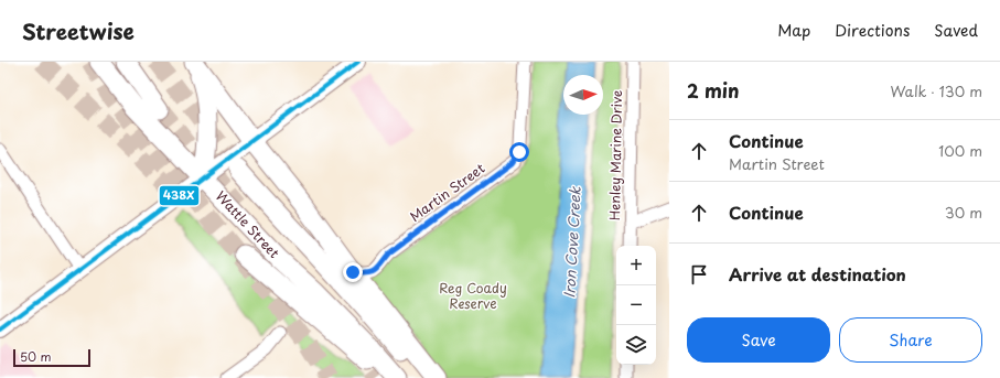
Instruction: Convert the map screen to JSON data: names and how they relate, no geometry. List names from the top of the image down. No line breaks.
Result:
{"streets":{"highway":["Wattle Street"],"street":["Henley Marine Drive","Martin Street"]},"water":["Iron Cove Creek"],"parks":["Reg Coady Reserve"],"lines":["transit line 438X"],"scale_bar":"50 m","north":"right","page":{"header":"Streetwise","nav":["Map","Directions","Saved"],"heading":["2 min","Walk · 130 m"],"list":[["Continue","Martin Street","100 m"],["Continue","30 m"],"Arrive at destination"],"map_buttons":["+","−"],"buttons":["Save","Share"],"scale":"50 m"}}
